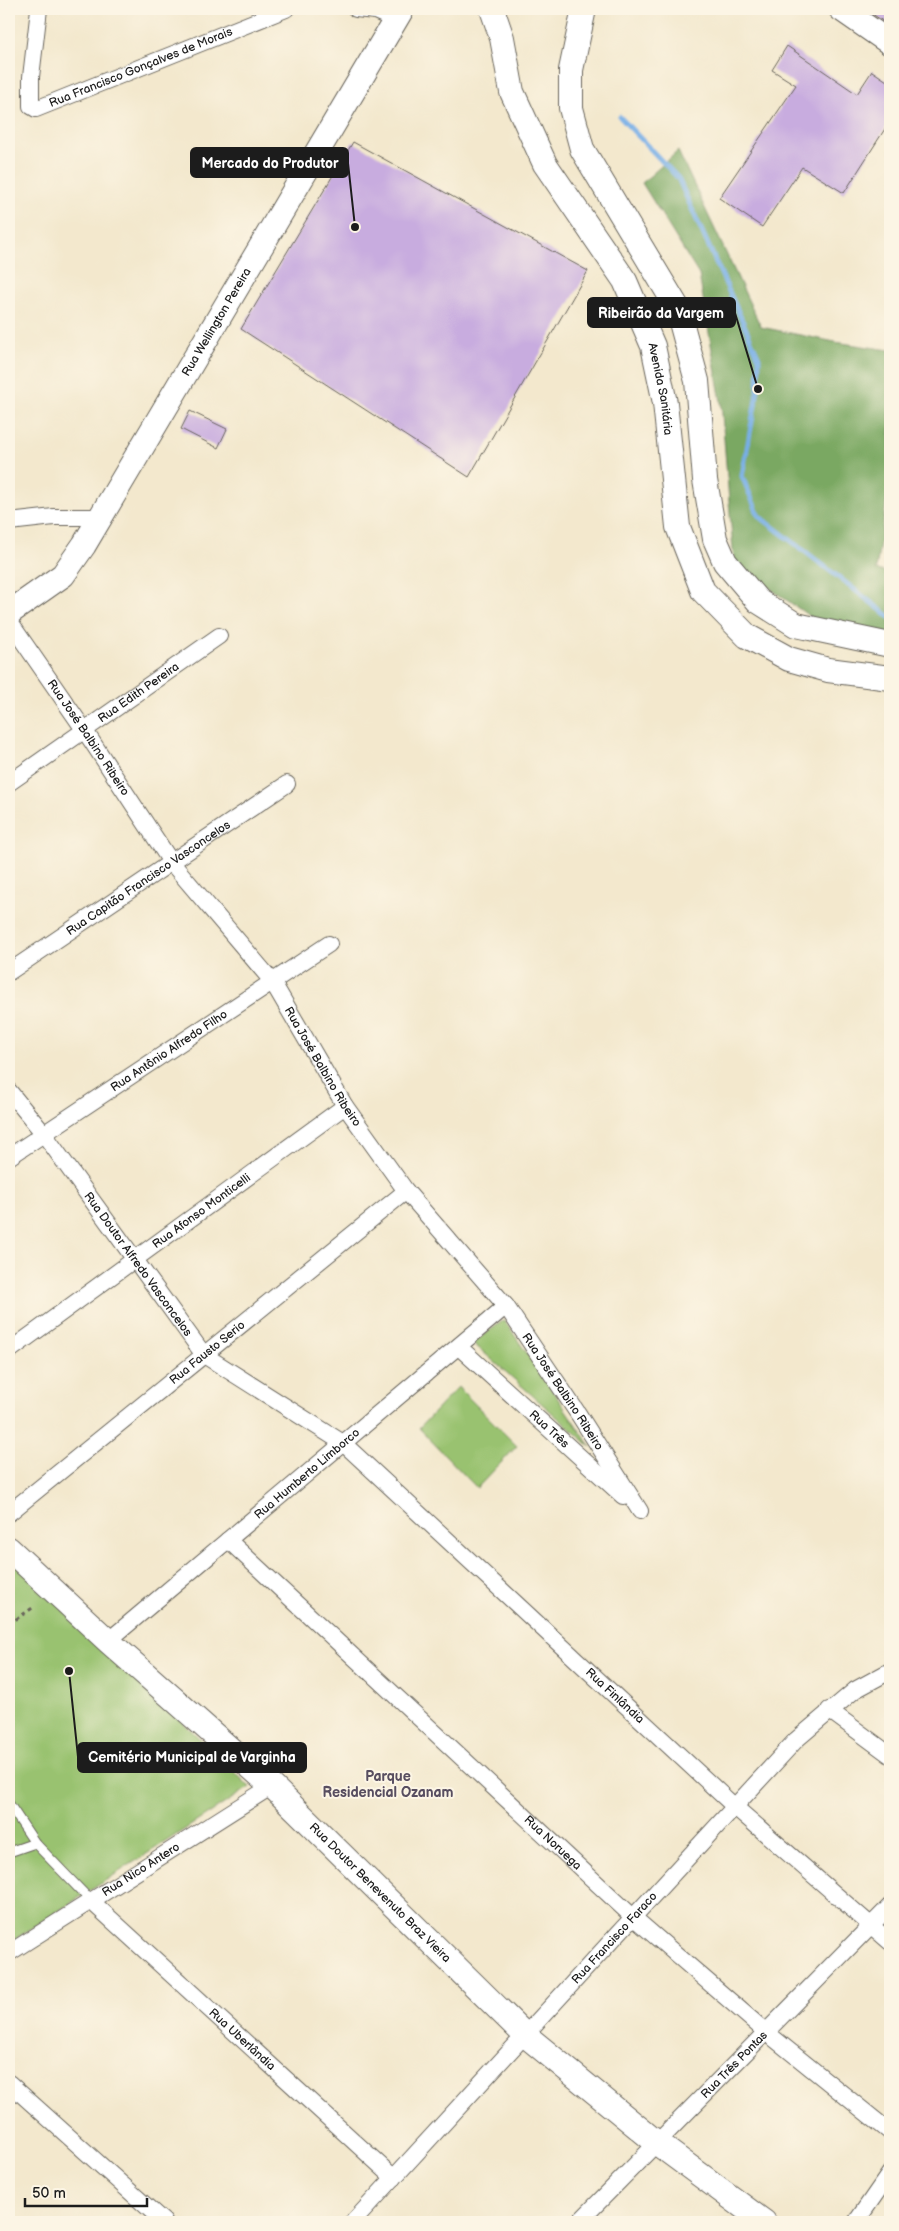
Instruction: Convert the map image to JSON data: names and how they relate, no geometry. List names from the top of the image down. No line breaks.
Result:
{"streets":{"main road":["Rua Wellington Pereira","Avenida Sanitária","Rua Doutor Benevenuto Braz Vieira"],"street":["Rua Francisco Gonçalves de Morais","Rua Edith Pereira","Rua José Balbino Ribeiro","Rua Capitão Francisco Vasconcelos","Rua Antônio Alfredo Filho","Rua Afonso Monticelli","Rua Doutor Alfredo Vasconcelos","Rua Fausto Serio","Rua Três","Rua Humberto Limborco","Rua Finlândia","Rua Noruega","Rua Nico Antero","Rua Francisco Faraco","Rua Uberlândia","Rua Três Pontas"]},"crossings":[["Rua Edith Pereira","Rua José Balbino Ribeiro"],["Rua José Balbino Ribeiro","Rua Capitão Francisco Vasconcelos"],["Rua José Balbino Ribeiro","Rua Antônio Alfredo Filho"],["Rua José Balbino Ribeiro","Rua Afonso Monticelli"],["Rua José Balbino Ribeiro","Rua Fausto Serio"],["Rua José Balbino Ribeiro","Rua Três"],["Rua José Balbino Ribeiro","Rua Humberto Limborco"],["Rua Antônio Alfredo Filho","Rua Doutor Alfredo Vasconcelos"],["Rua Afonso Monticelli","Rua Doutor Alfredo Vasconcelos"],["Rua Doutor Alfredo Vasconcelos","Rua Fausto Serio"],["Rua Doutor Alfredo Vasconcelos","Rua Humberto Limborco"],["Rua Doutor Alfredo Vasconcelos","Rua Finlândia"],["Rua Três","Rua Humberto Limborco"],["Rua Humberto Limborco","Rua Finlândia"],["Rua Humberto Limborco","Rua Noruega"],["Rua Humberto Limborco","Rua Doutor Benevenuto Braz Vieira"],["Rua Finlândia","Rua Francisco Faraco"],["Rua Finlândia","Rua Três Pontas"],["Rua Noruega","Rua Francisco Faraco"],["Rua Noruega","Rua Três Pontas"],["Rua Nico Antero","Rua Doutor Benevenuto Braz Vieira"],["Rua Nico Antero","Rua Uberlândia"],["Rua Doutor Benevenuto Braz Vieira","Rua Francisco Faraco"],["Rua Doutor Benevenuto Braz Vieira","Rua Três Pontas"],["Rua Francisco Faraco","Rua Uberlândia"]],"districts":["Parque Residencial Ozanam"],"places":["Mercado do Produtor","Ribeirão da Vargem","Cemitério Municipal de Varginha"],"scale_bar":"50 m"}
